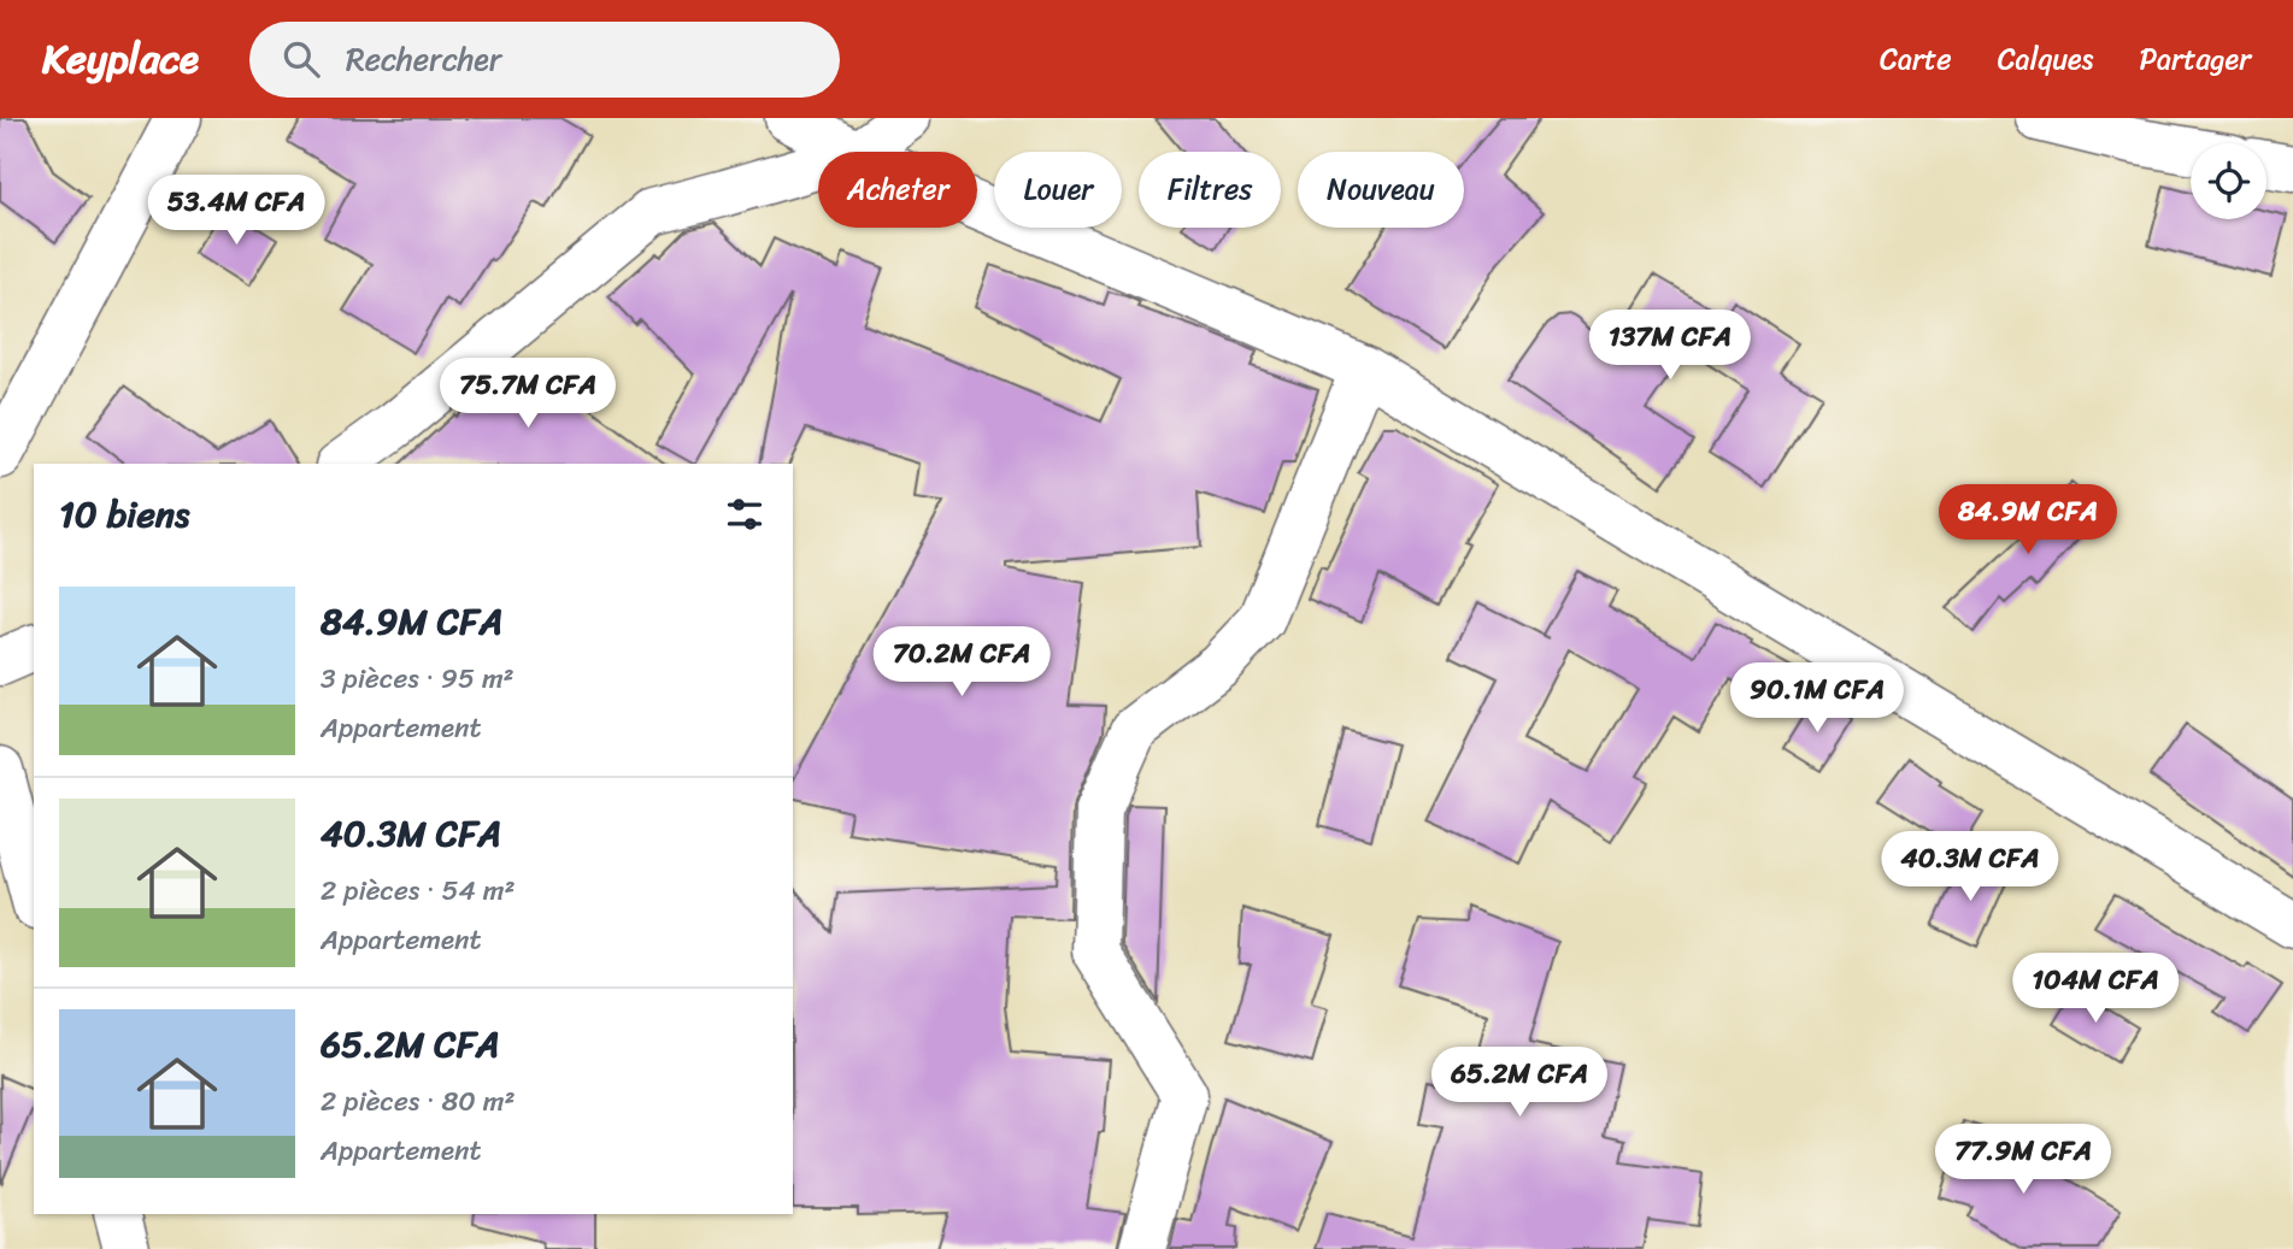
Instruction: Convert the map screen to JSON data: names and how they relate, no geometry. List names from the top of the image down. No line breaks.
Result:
{"page":{"header":"Keyplace","search":"Rechercher","nav":["Carte","Calques","Partager"],"chip":["Acheter","Louer","Filtres","Nouveau"],"price":["53.4M CFA","137M CFA","75.7M CFA","84.9M CFA","70.2M CFA","90.1M CFA","40.3M CFA","104M CFA","65.2M CFA","77.9M CFA"],"heading":"10 biens","list":[{"name":"84.9M CFA","note":"3 pièces · 95 m² · Appartement"},{"name":"40.3M CFA","note":"2 pièces · 54 m² · Appartement"},{"name":"65.2M CFA","note":"2 pièces · 80 m² · Appartement"}]}}
